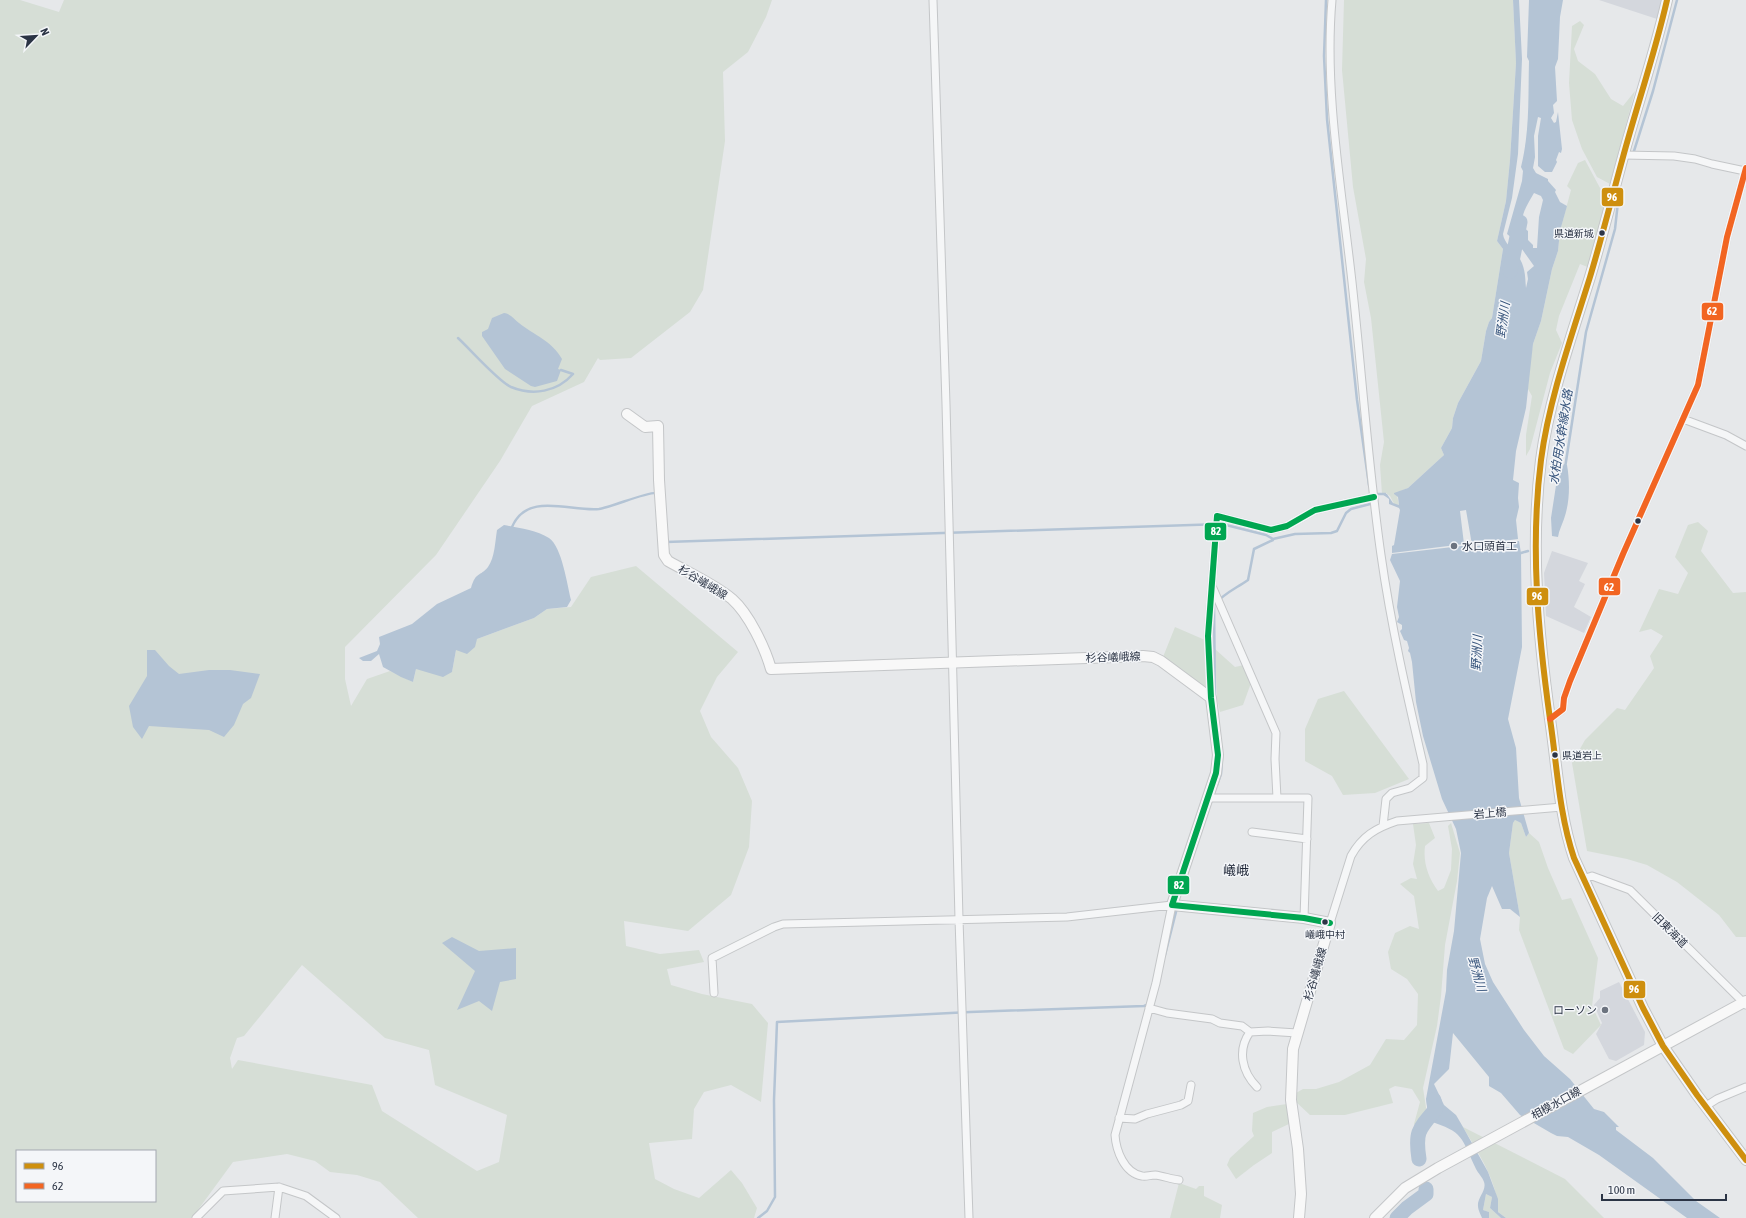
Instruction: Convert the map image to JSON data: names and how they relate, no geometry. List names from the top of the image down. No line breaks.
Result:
{"streets":{"main road":["杉谷嶬峨線","相模水口線"],"street":["岩上橋","旧東海道"]},"crossings":[["杉谷嶬峨線","岩上橋"],["旧東海道","相模水口線"]],"districts":["嶬峨"],"water":["野洲川","水柏用水幹線水路"],"places":["県道新城","水口頭首工","県道岩上","嶬峨中村","ローソン"],"lines":["transit line 96","transit line 62","transit line 82"],"legend":["96","62"],"scale_bar":"100 m","north":"top right"}
